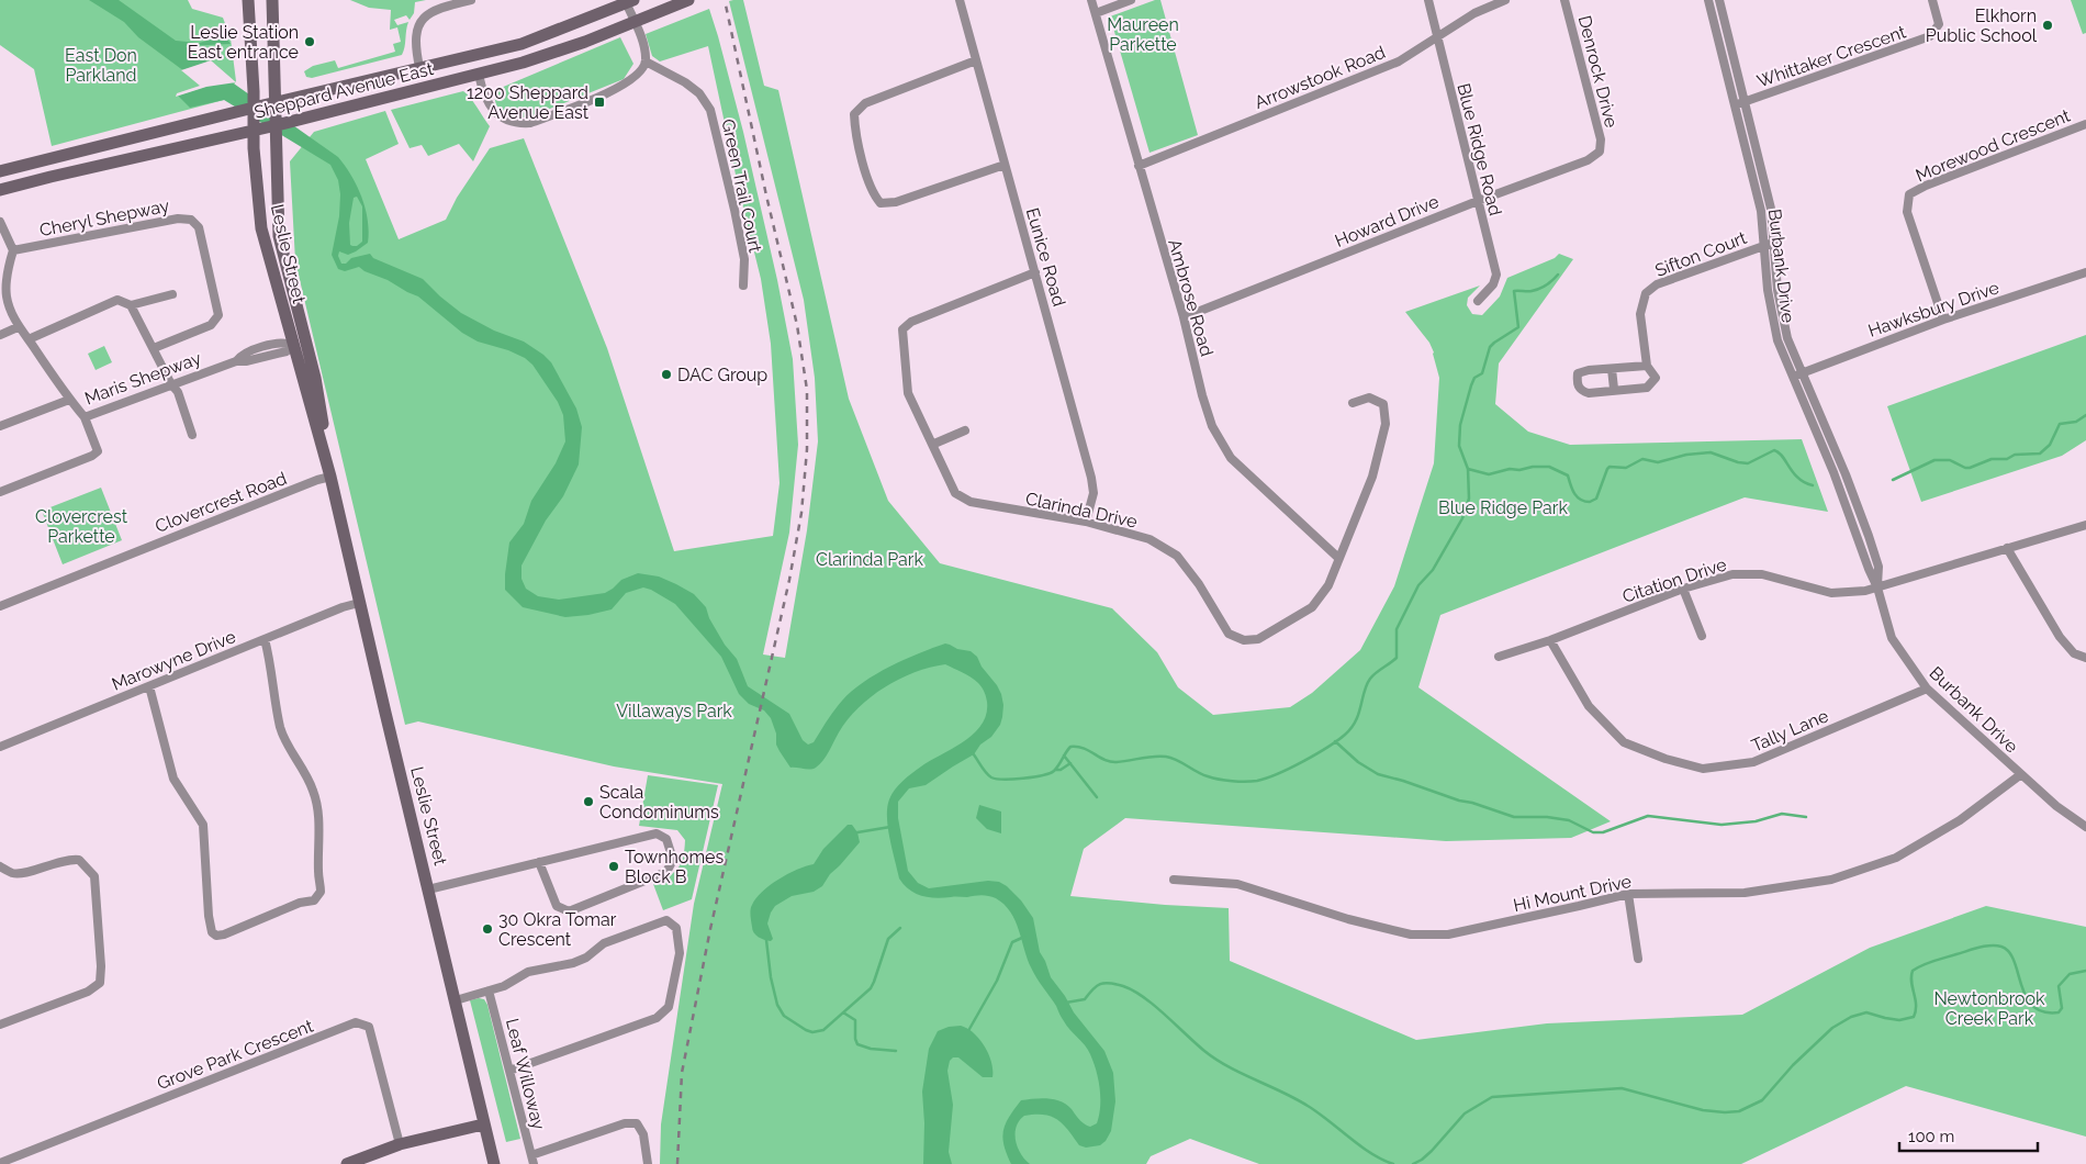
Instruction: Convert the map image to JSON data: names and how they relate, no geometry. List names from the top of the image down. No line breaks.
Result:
{"streets":{"main road":["Sheppard Avenue East","Leslie Street"],"street":["Whittaker Crescent","Denrock Drive","Arrowstook Road","Morewood Crescent","Blue Ridge Road","Green Trail Court","Cheryl Shepway","Howard Drive","Sifton Court","Eunice Road","Burbank Drive","Ambrose Road","Hawksbury Drive","Maris Shepway","Clovercrest Road","Clarinda Drive","Citation Drive","Marowyne Drive","Tally Lane","Hi Mount Drive","Grove Park Crescent","Leaf Willoway"]},"crossings":[["Whittaker Crescent","Burbank Drive"],["Denrock Drive","Howard Drive"],["Arrowstook Road","Blue Ridge Road"],["Arrowstook Road","Ambrose Road"],["Sheppard Avenue East","Leslie Street"],["Morewood Crescent","Hawksbury Drive"],["Blue Ridge Road","Howard Drive"],["Cheryl Shepway","Maris Shepway"],["Howard Drive","Ambrose Road"],["Leslie Street","Maris Shepway"],["Leslie Street","Clovercrest Road"],["Leslie Street","Marowyne Drive"],["Sifton Court","Burbank Drive"],["Eunice Road","Clarinda Drive"],["Burbank Drive","Hawksbury Drive"],["Burbank Drive","Citation Drive"],["Burbank Drive","Tally Lane"],["Burbank Drive","Hi Mount Drive"],["Ambrose Road","Clarinda Drive"],["Citation Drive","Tally Lane"]],"parks":["Maureen Parkette","East Don Parkland","Blue Ridge Park","Clovercrest Parkette","Clarinda Park","Villaways Park","Newtonbrook Creek Park"],"places":{"other":["Elkhorn Public School","Leslie Station East entrance","DAC Group","Scala Condominums","Townhomes Block B","30 Okra Tomar Crescent"],"transit":["1200 Sheppard Avenue East"]},"scale_bar":"100 m"}
